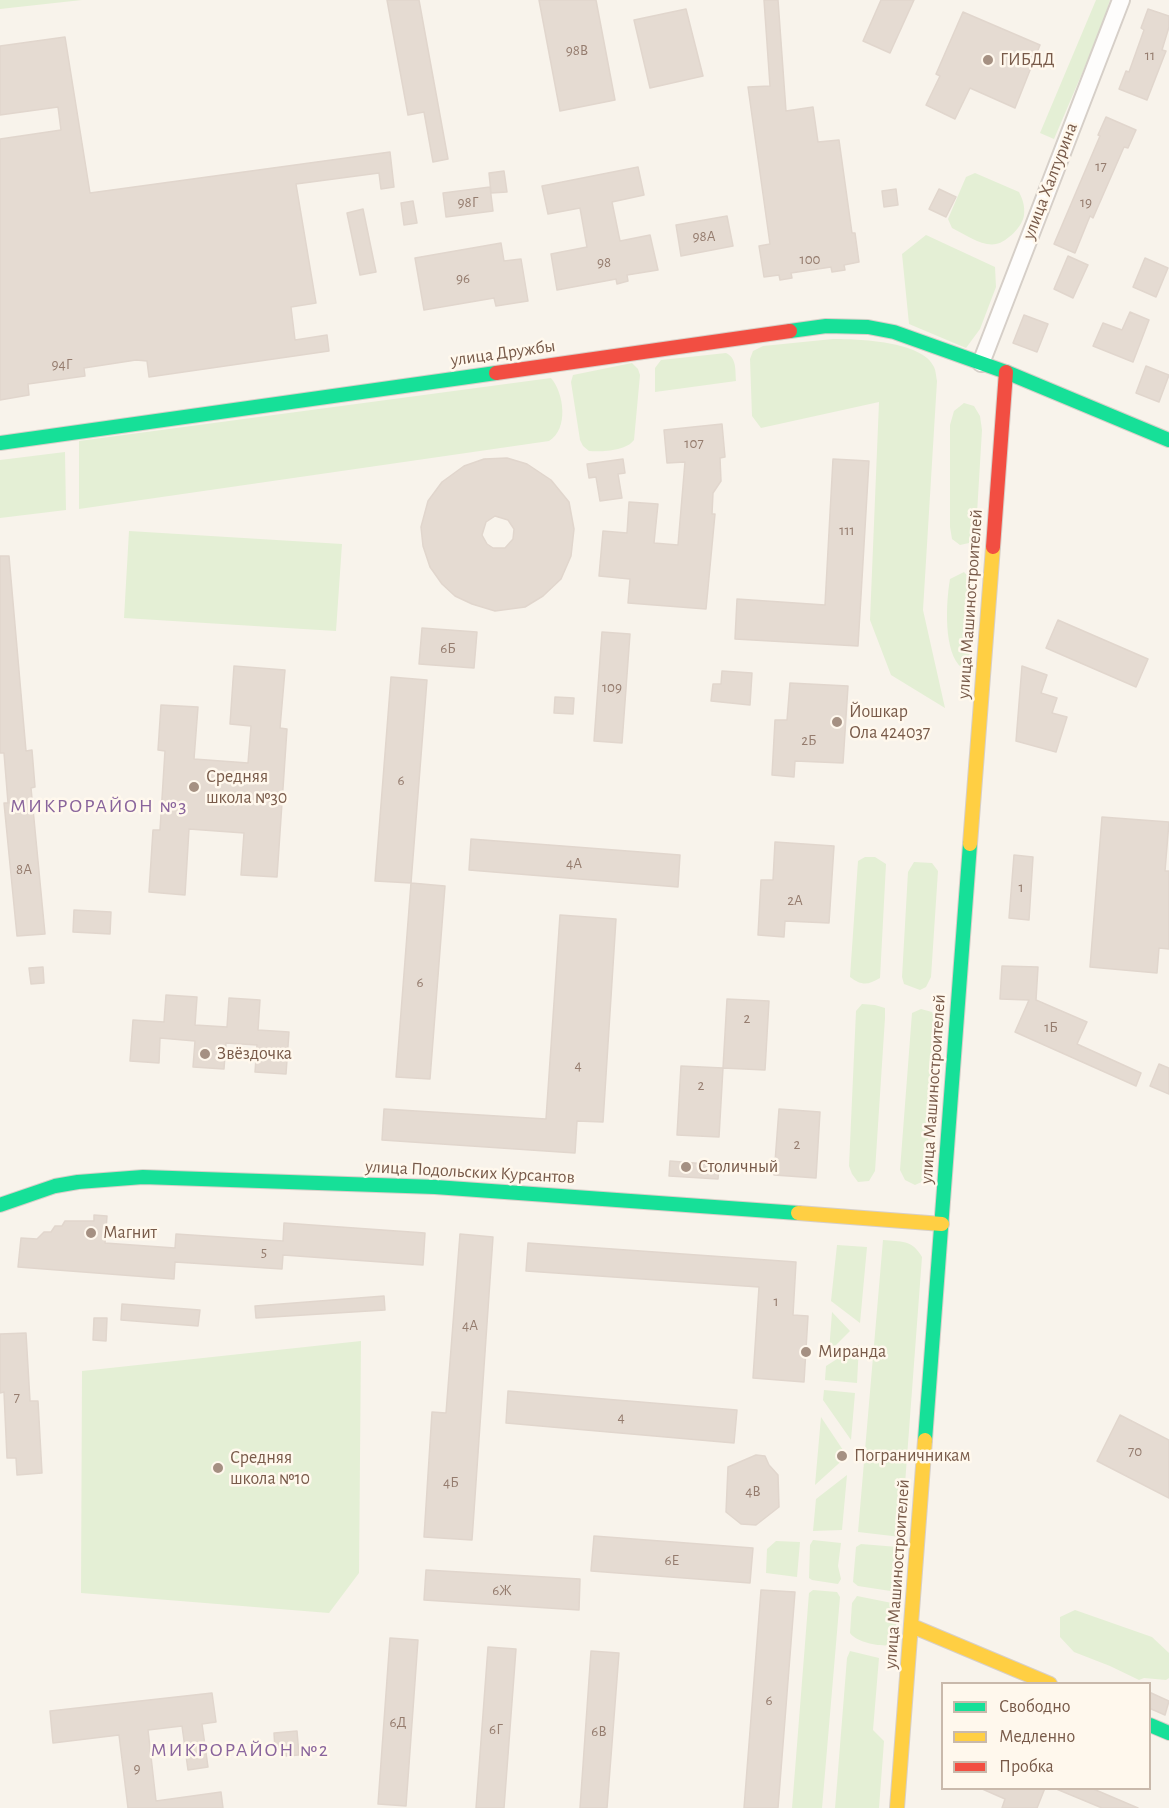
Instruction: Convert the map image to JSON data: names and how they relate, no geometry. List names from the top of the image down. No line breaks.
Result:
{"streets":{"main road":["улица Дружбы","улица Машиностроителей","улица Подольских Курсантов"],"street":["улица Халтурина"]},"crossings":[["улица Халтурина","улица Дружбы"],["улица Дружбы","улица Машиностроителей"],["улица Машиностроителей","улица Подольских Курсантов"]],"districts":["МИКРОРАЙОН №3","МИКРОРАЙОН №2"],"places":["ГИБДД","Йошкар Ола 424037","Средняя школа №30","Звёздочка","Столичный","Магнит","Миранда","Пограничникам","Средняя школа №10"],"house_numbers":["98В","11","17","98Г","19","98А","100","98","96","94Г","107","111","6Б","109","2Б","6","4А","8А","1","2А","6","2","1Б","4","2","2","5","1","4А","7","4","70","4Б","4В","6Е","6Ж","6","6Д","6Г","6В","9"],"legend":["Свободно","Медленно","Пробка"]}
